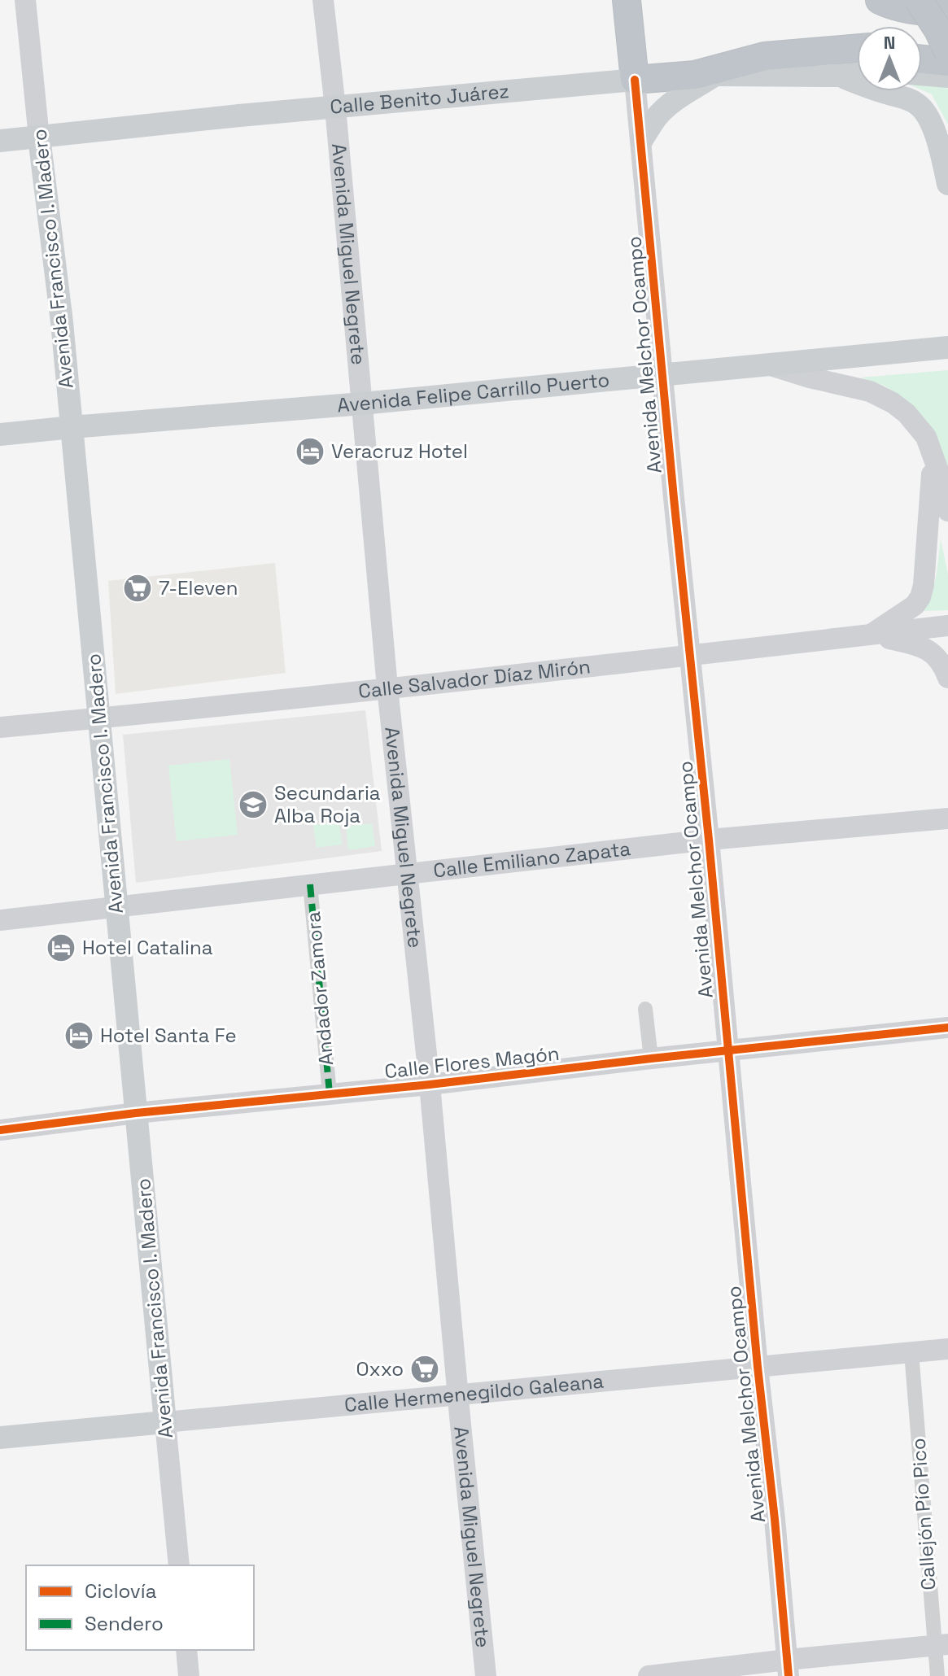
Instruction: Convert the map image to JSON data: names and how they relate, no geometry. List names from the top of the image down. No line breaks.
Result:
{"streets":{"highway":["Calle Benito Juárez"],"main road":["Avenida Francisco I. Madero","Avenida Felipe Carrillo Puerto","Calle Hermenegildo Galeana"],"street":["Avenida Miguel Negrete","Avenida Melchor Ocampo","Calle Salvador Díaz Mirón","Calle Emiliano Zapata","Andador Zamora","Calle Flores Magón","Callejón Pío Pico"]},"crossings":[["Calle Benito Juárez","Avenida Miguel Negrete"],["Calle Benito Juárez","Avenida Francisco I. Madero"],["Calle Benito Juárez","Avenida Melchor Ocampo"],["Avenida Miguel Negrete","Avenida Felipe Carrillo Puerto"],["Avenida Miguel Negrete","Calle Salvador Díaz Mirón"],["Avenida Miguel Negrete","Calle Emiliano Zapata"],["Avenida Miguel Negrete","Calle Flores Magón"],["Avenida Miguel Negrete","Calle Hermenegildo Galeana"],["Avenida Francisco I. Madero","Avenida Felipe Carrillo Puerto"],["Avenida Francisco I. Madero","Calle Salvador Díaz Mirón"],["Avenida Francisco I. Madero","Calle Emiliano Zapata"],["Avenida Francisco I. Madero","Calle Flores Magón"],["Avenida Francisco I. Madero","Calle Hermenegildo Galeana"],["Avenida Melchor Ocampo","Avenida Felipe Carrillo Puerto"],["Avenida Melchor Ocampo","Calle Salvador Díaz Mirón"],["Avenida Melchor Ocampo","Calle Emiliano Zapata"],["Avenida Melchor Ocampo","Calle Flores Magón"],["Avenida Melchor Ocampo","Calle Hermenegildo Galeana"],["Calle Emiliano Zapata","Andador Zamora"],["Andador Zamora","Calle Flores Magón"],["Calle Hermenegildo Galeana","Callejón Pío Pico"]],"places":{"hotel":["Veracruz Hotel","Hotel Catalina","Hotel Santa Fe"],"supermarket":["7-Eleven","Oxxo"],"school or university":["Secundaria Alba Roja"]},"legend":["Ciclovía","Sendero"],"north":"top"}
